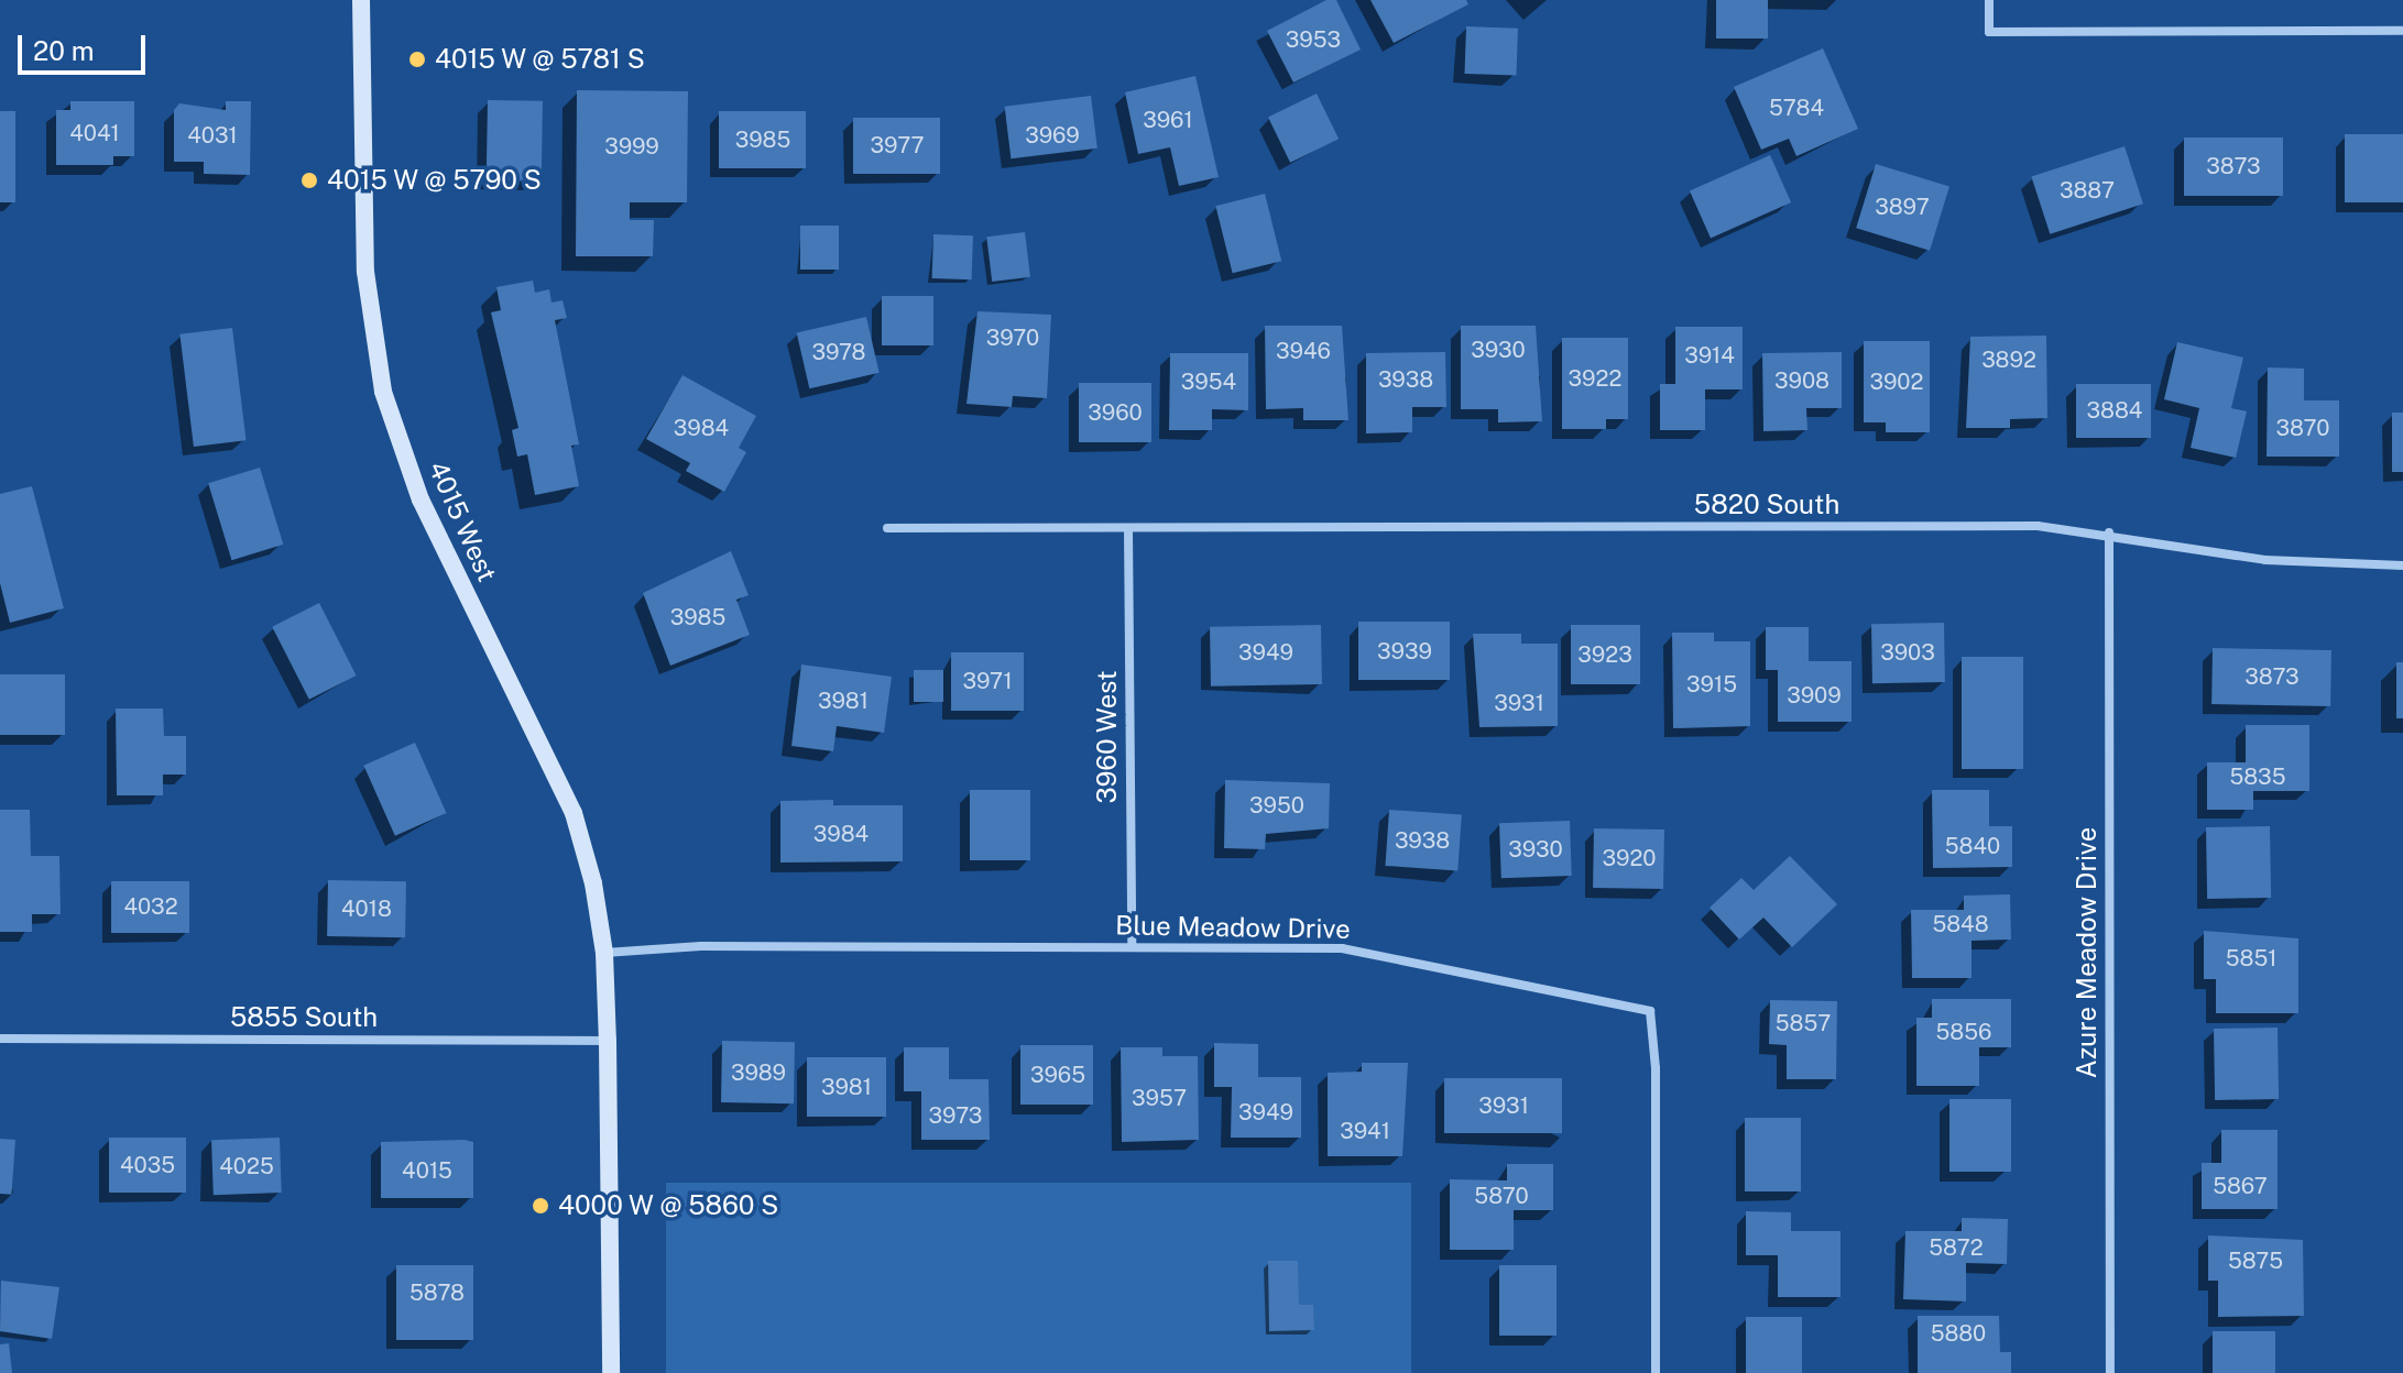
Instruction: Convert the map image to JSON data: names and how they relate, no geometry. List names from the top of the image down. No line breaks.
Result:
{"streets":{"street":["5820 South","4015 West","3960 West","Blue Meadow Drive","Azure Meadow Drive","5855 South"]},"crossings":[["5820 South","3960 West"],["5820 South","Azure Meadow Drive"],["4015 West","Blue Meadow Drive"],["4015 West","5855 South"],["3960 West","Blue Meadow Drive"]],"places":["4015 W @ 5781 S","4015 W @ 5790 S","4000 W @ 5860 S"],"house_numbers":["3953","5784","3961","4041","4031","3969","3985","3977","3999","3873","3887","3897","3970","3930","3946","3978","3914","3892","3922","3938","3908","3954","3902","3884","3960","3984","3870","3985","3939","3949","3903","3923","3873","3971","3915","3909","3981","3931","5835","3950","3984","3938","5840","3930","3920","4032","4018","5848","5851","5857","5856","3989","3965","3981","3957","3931","3949","3973","3941","4035","4025","4015","5867","5870","5872","5875","5878","5880"],"scale_bar":"20 m"}
